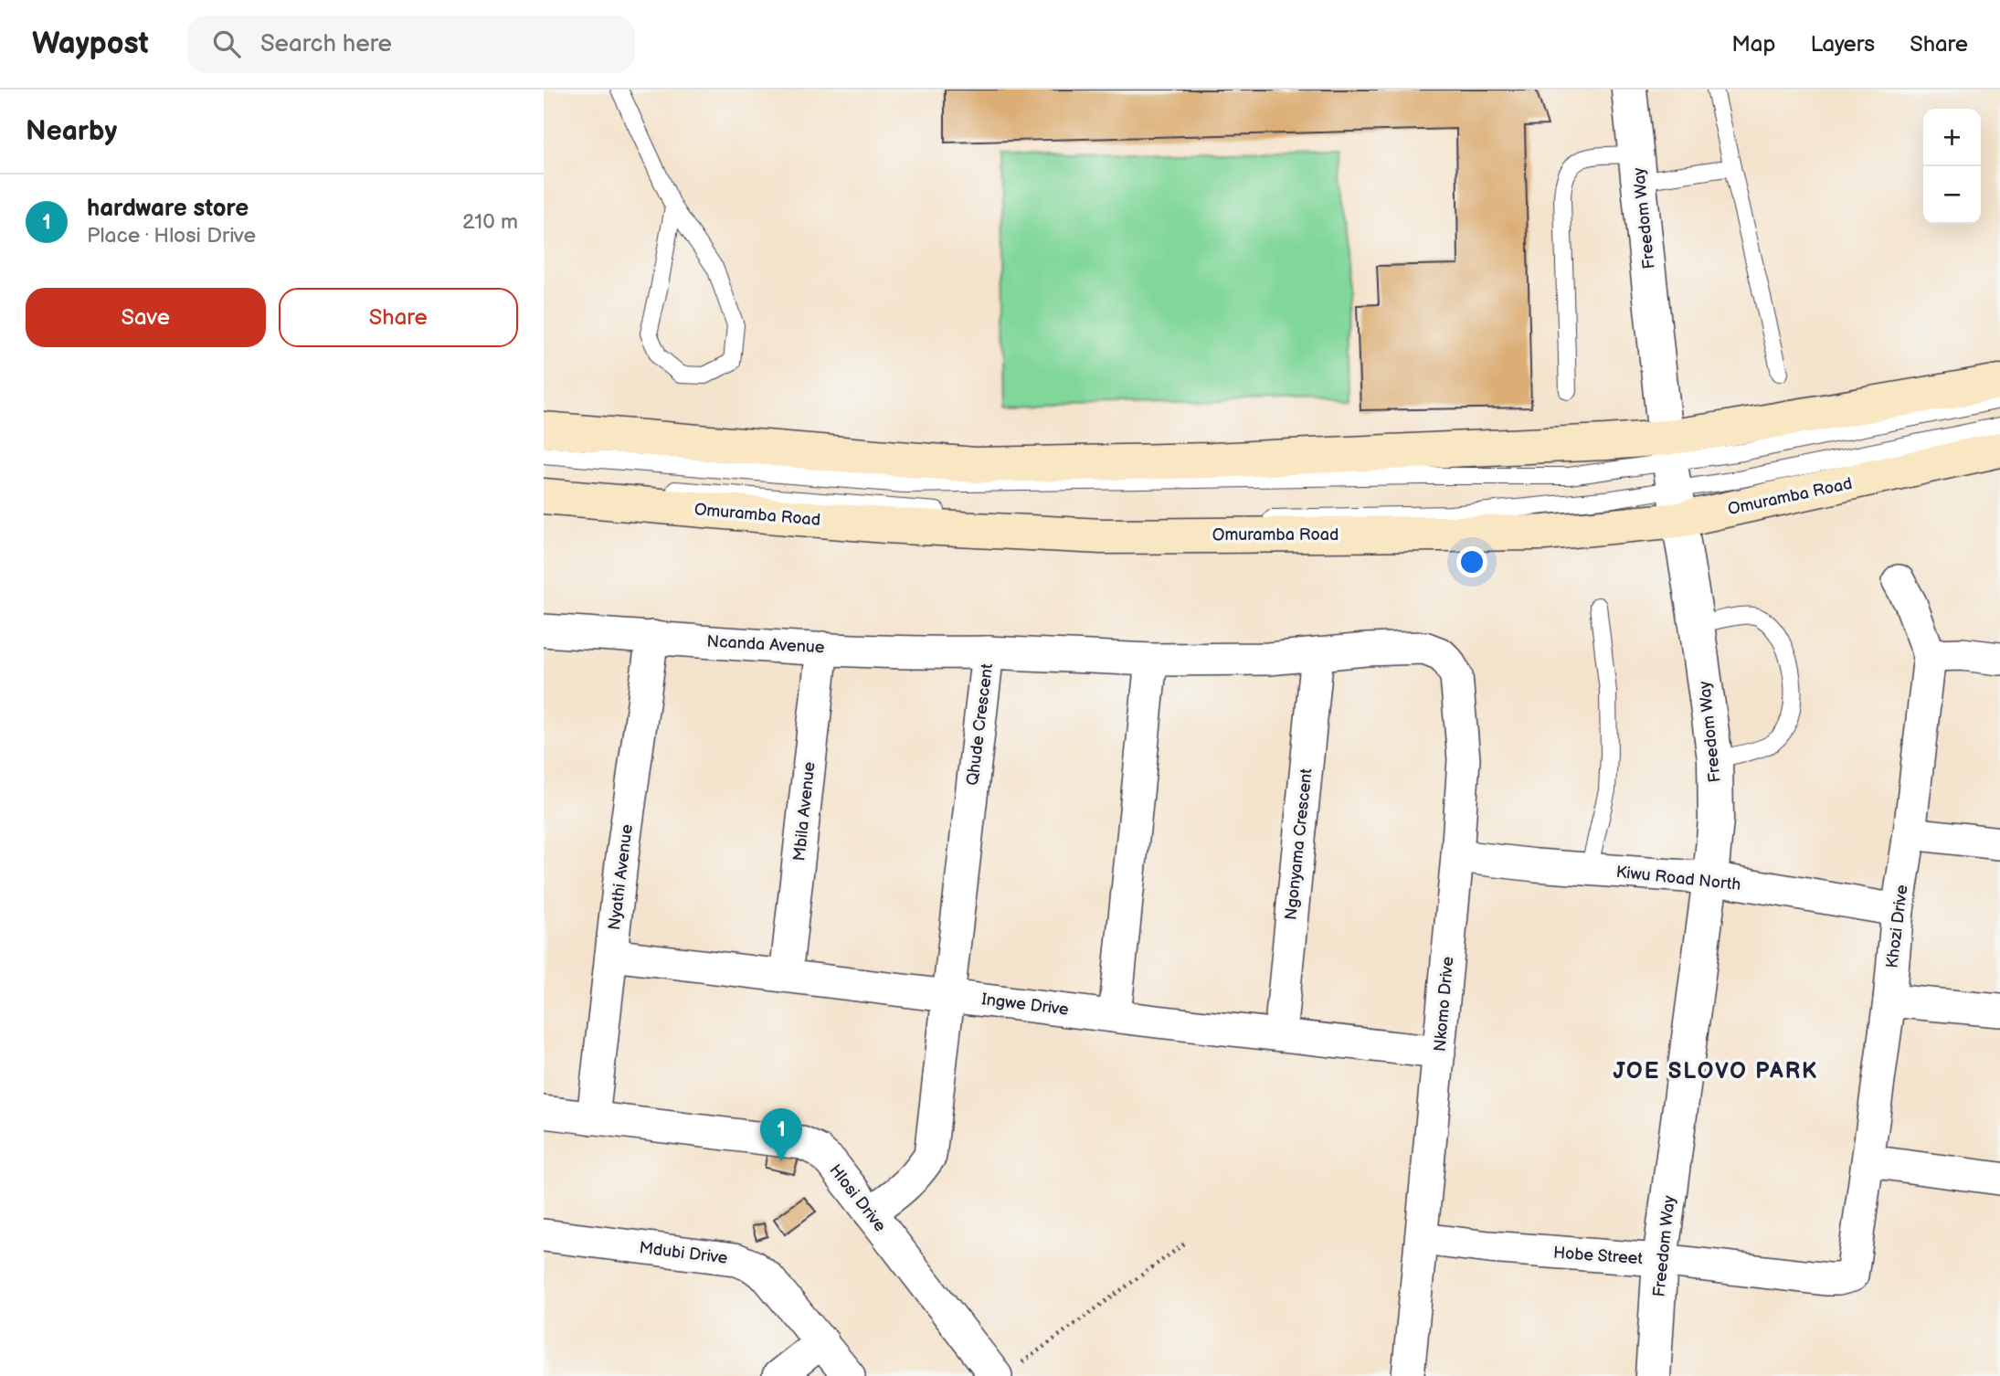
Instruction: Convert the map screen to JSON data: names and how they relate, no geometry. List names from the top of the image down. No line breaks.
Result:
{"streets":{"main road":["Omuramba Road"],"street":["Freedom Way","Ncanda Avenue","Qhude Crescent","Mbila Avenue","Ngonyama Crescent","Nyathi Avenue","Kiwu Road North","Khozi Drive","Ingwe Drive","Nkomo Drive","Hlosi Drive","Mdubi Drive","Hobe Street"]},"crossings":[["Freedom Way","Omuramba Road"],["Freedom Way","Kiwu Road North"],["Freedom Way","Hobe Street"],["Ncanda Avenue","Qhude Crescent"],["Ncanda Avenue","Mbila Avenue"],["Ncanda Avenue","Nyathi Avenue"],["Qhude Crescent","Ingwe Drive"],["Qhude Crescent","Hlosi Drive"],["Mbila Avenue","Ingwe Drive"],["Ngonyama Crescent","Ingwe Drive"],["Ngonyama Crescent","Nkomo Drive"],["Nyathi Avenue","Ingwe Drive"],["Nyathi Avenue","Hlosi Drive"],["Kiwu Road North","Khozi Drive"],["Kiwu Road North","Nkomo Drive"],["Khozi Drive","Hobe Street"],["Ingwe Drive","Nkomo Drive"],["Nkomo Drive","Hobe Street"]],"districts":["JOE SLOVO PARK"],"page":{"header":"Waypost","search":"Search here","nav":["Map","Layers","Share"],"heading":"Nearby","map_buttons":["+","−"],"list":[{"mark":"1","name":"hardware store","note":"Place · Hlosi Drive","value":"210 m"}],"buttons":["Save","Share"],"pins":"1"}}
